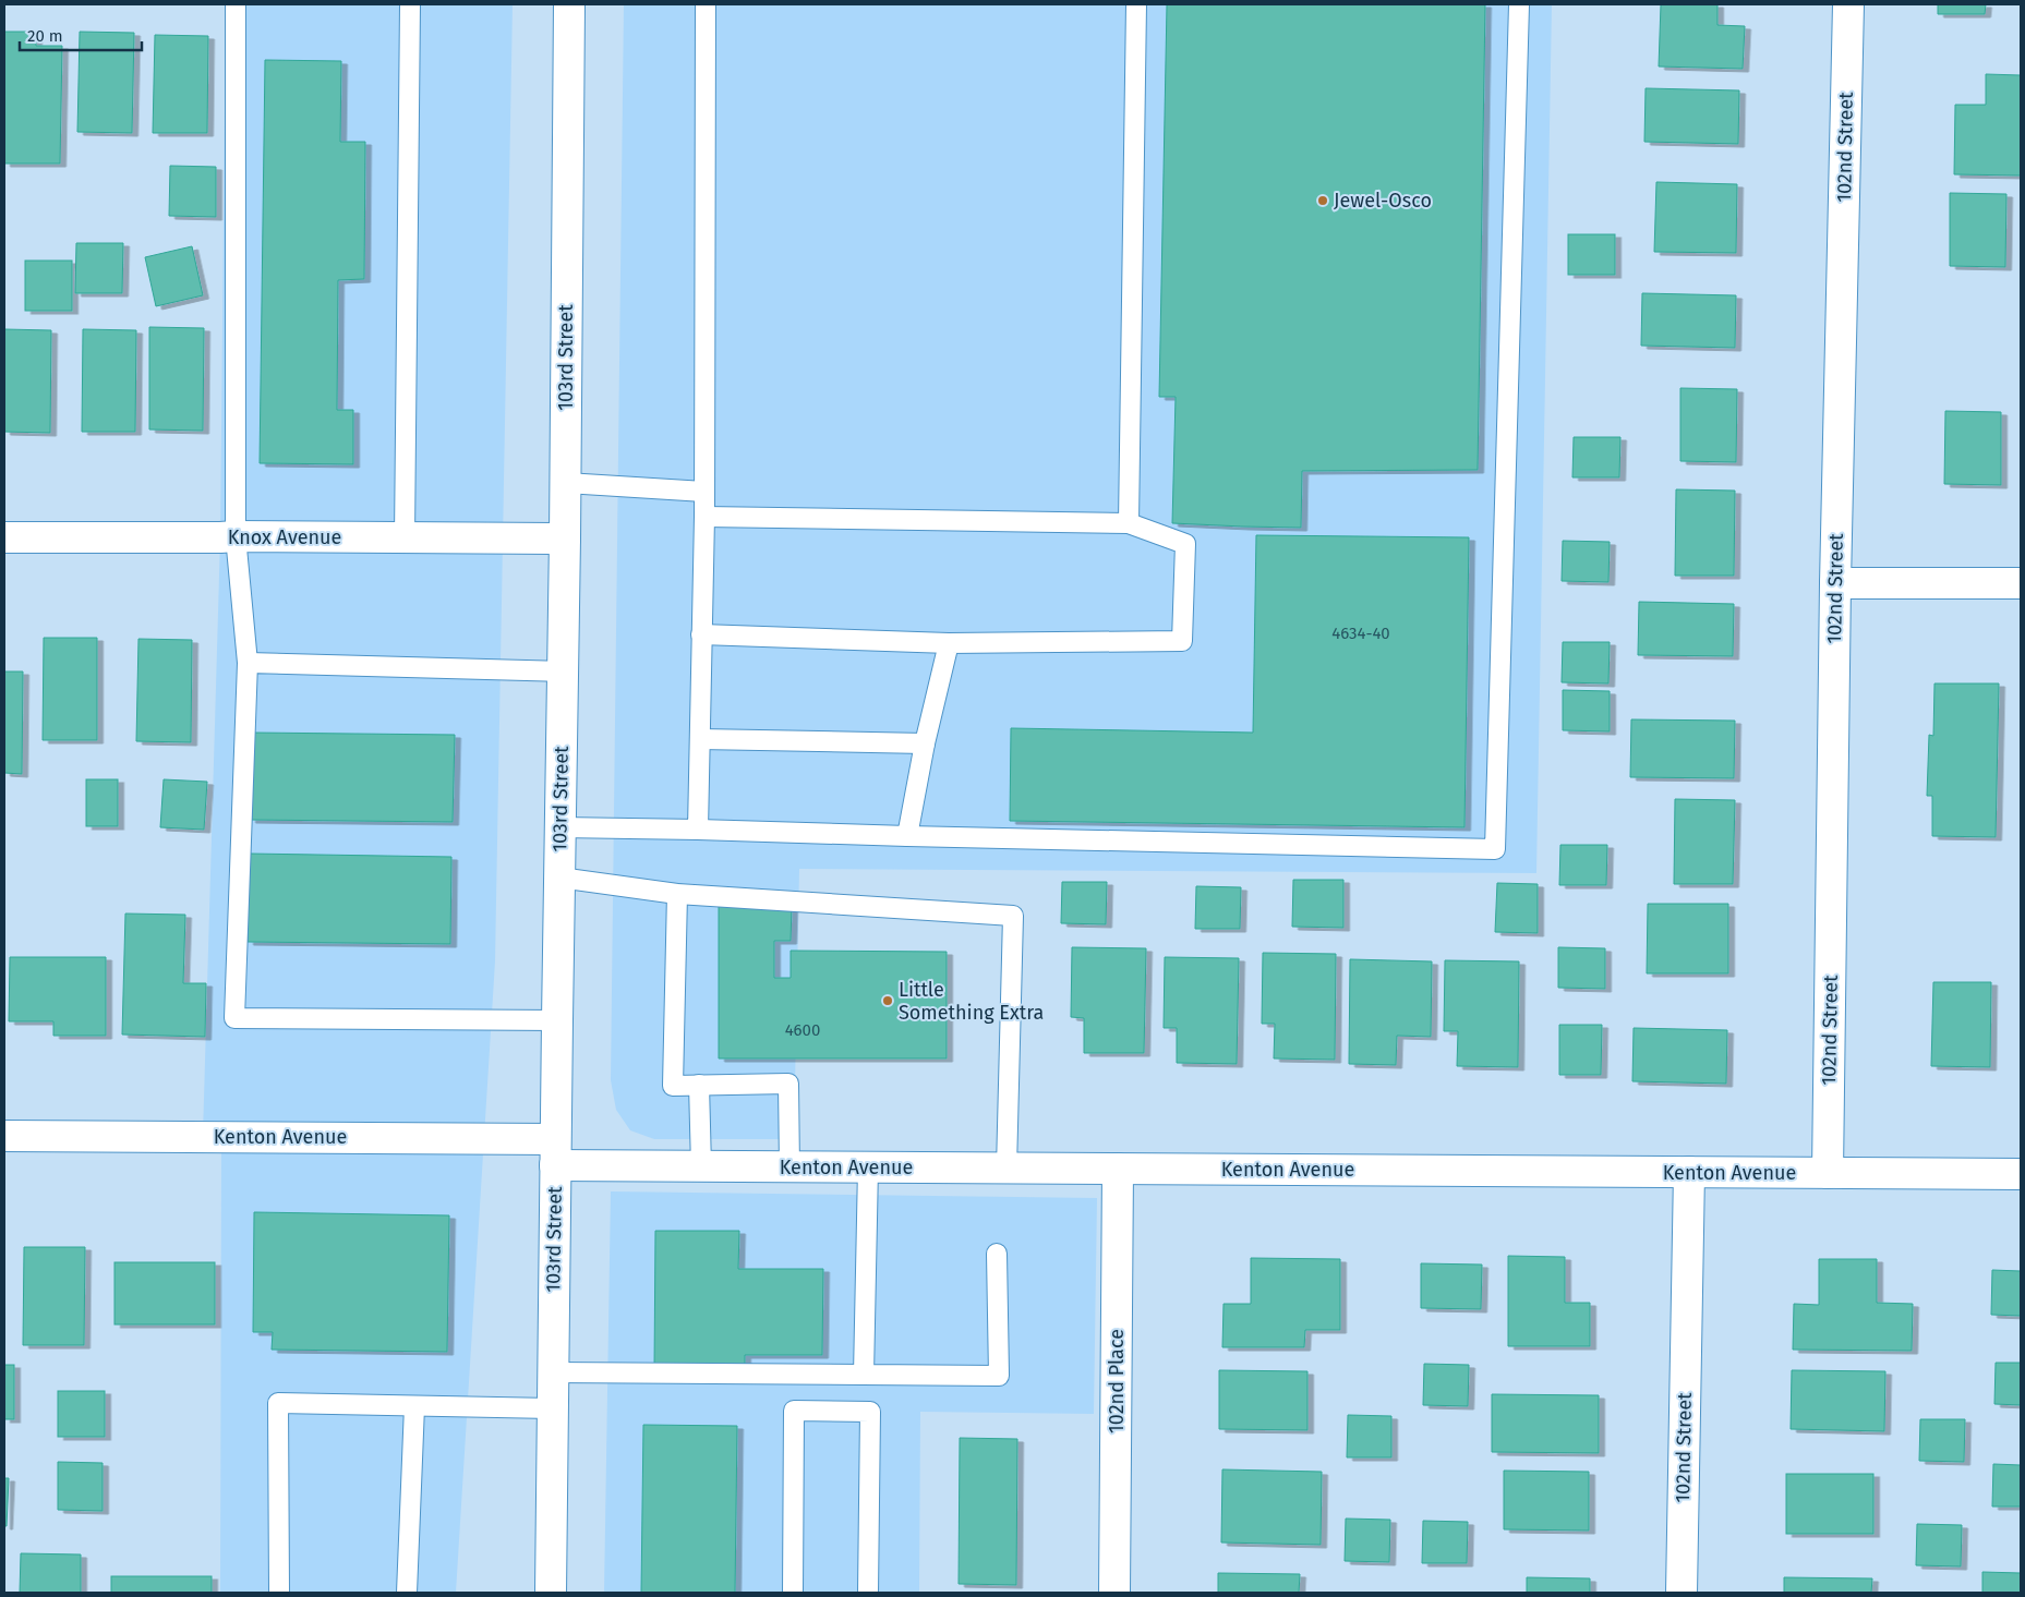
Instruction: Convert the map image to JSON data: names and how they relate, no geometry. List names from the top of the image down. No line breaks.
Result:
{"streets":{"street":["102nd Street","103rd Street","Knox Avenue","Kenton Avenue","102nd Place"]},"crossings":[["102nd Street","Kenton Avenue"],["103rd Street","Knox Avenue"],["103rd Street","Kenton Avenue"],["Kenton Avenue","102nd Place"]],"places":["Jewel-Osco","Little Something Extra"],"house_numbers":["4634-40","4600"],"scale_bar":"20 m"}
